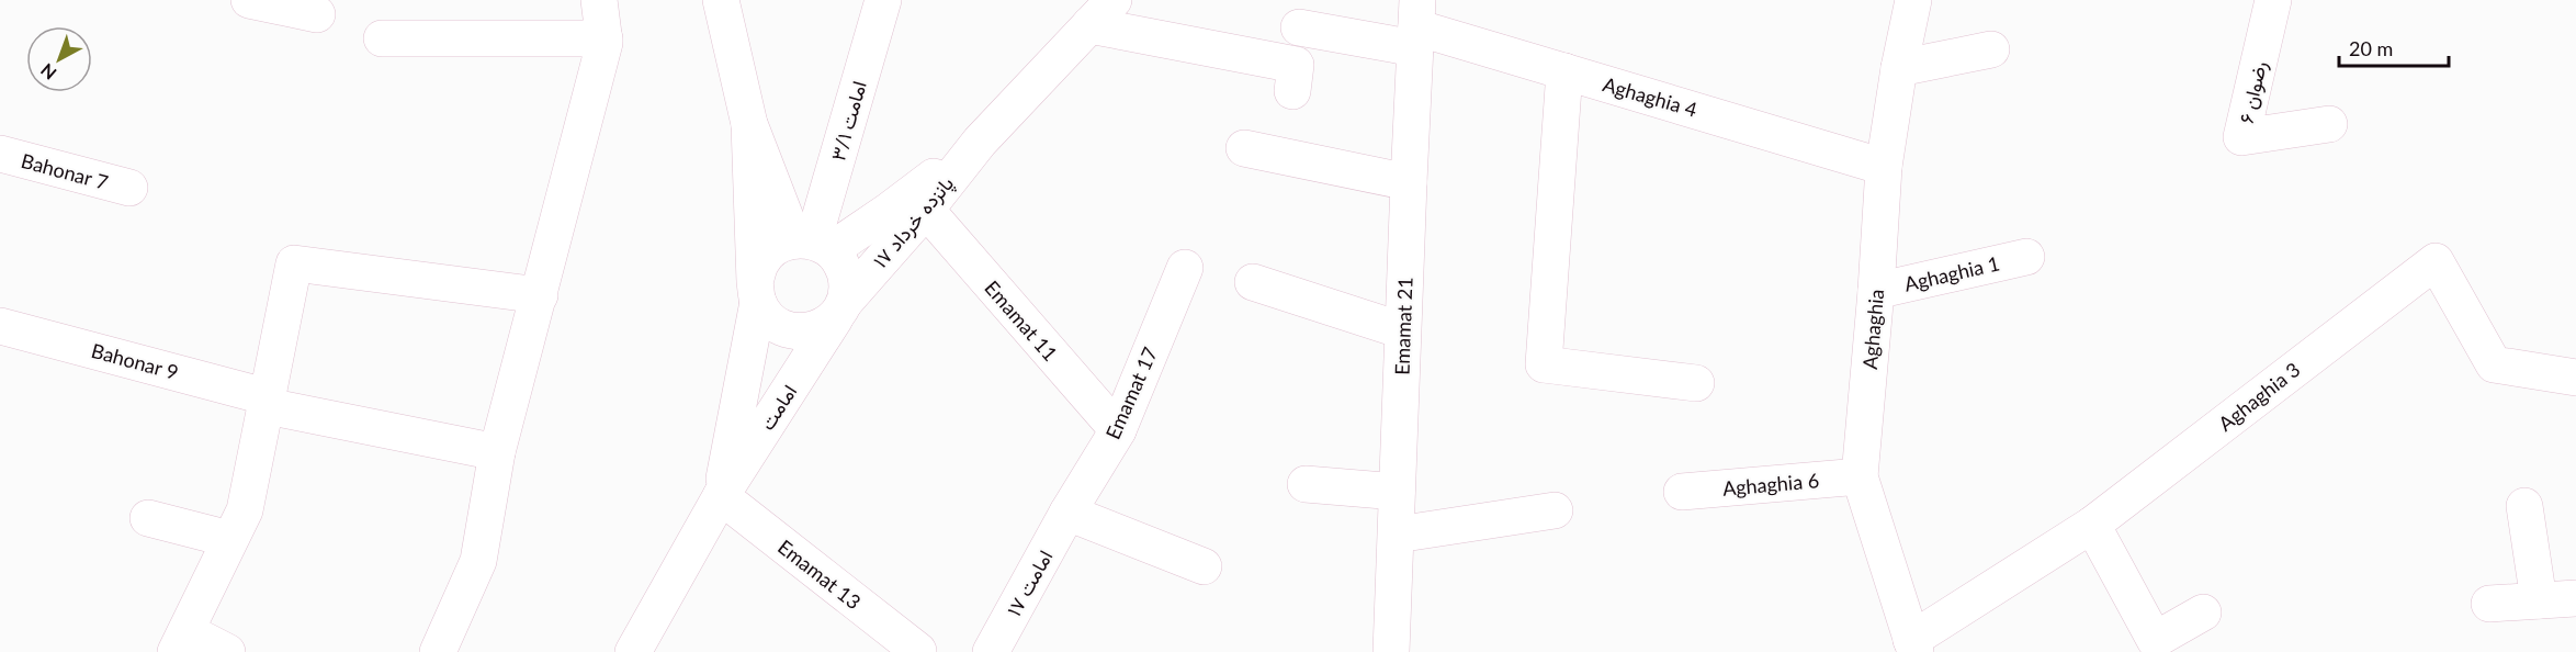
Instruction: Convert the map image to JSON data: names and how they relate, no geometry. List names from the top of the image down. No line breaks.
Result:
{"streets":{"street":["رضوان ۶","Aghaghia 4","امامت ۳/۱","Bahonar 7","پانزده خرداد ۱۷","Aghaghia 1","Emamat 11","Emamat 21","Aghaghia","Bahonar 9","Emamat 17","Aghaghia 3","امامت","Aghaghia 6","Emamat 13","امامت ۱۷"]},"crossings":[["Aghaghia 4","Emamat 21"],["Aghaghia 4","Aghaghia"],["امامت ۳/۱","پانزده خرداد ۱۷"],["امامت ۳/۱","امامت"],["پانزده خرداد ۱۷","Emamat 11"],["پانزده خرداد ۱۷","امامت"],["Aghaghia 1","Aghaghia"],["Emamat 11","Emamat 17"],["Aghaghia","Aghaghia 3"],["Aghaghia","Aghaghia 6"],["Emamat 17","امامت ۱۷"],["امامت","Emamat 13"]],"scale_bar":"20 m","north":"bottom left"}
